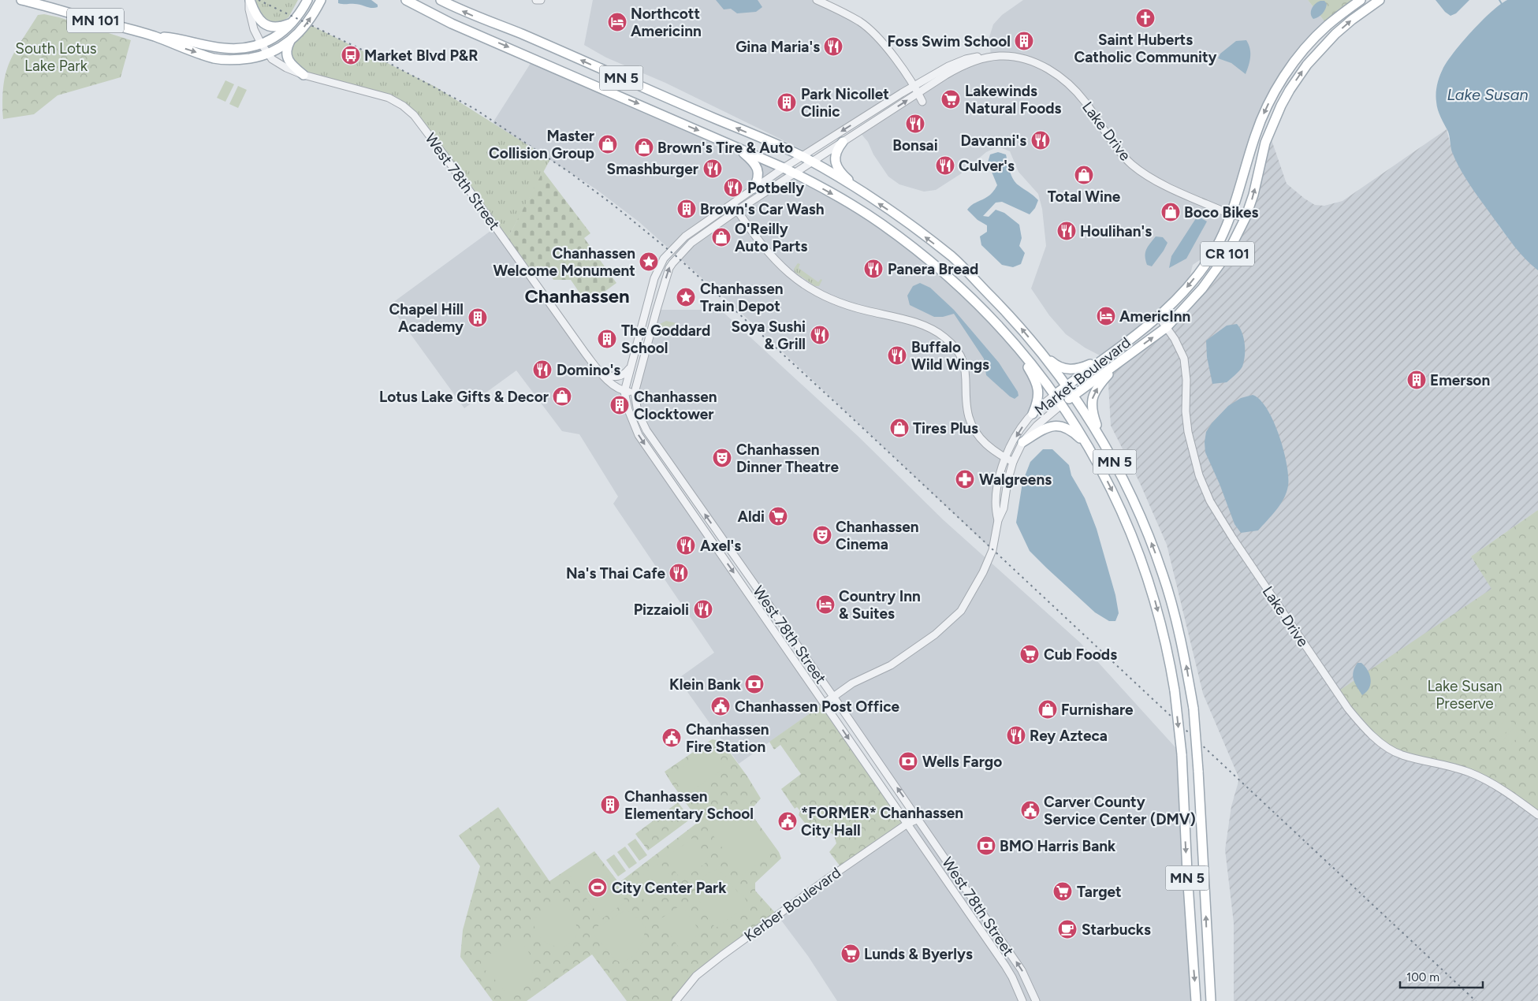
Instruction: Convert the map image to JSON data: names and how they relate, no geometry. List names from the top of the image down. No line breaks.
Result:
{"streets":{"main road":["MN 101","MN 5","CR 101","Market Boulevard"],"street":["Lake Drive","West 78th Street","Kerber Boulevard"]},"crossings":[["MN 101","West 78th Street"],["MN 5","Market Boulevard"],["Lake Drive","Market Boulevard"],["West 78th Street","Market Boulevard"],["West 78th Street","Kerber Boulevard"]],"districts":["Chanhassen"],"water":["Lake Susan"],"parks":["South Lotus Lake Park","Lake Susan Preserve"],"places":{"church":["Saint Huberts Catholic Community"],"hotel":["Northcott Americinn","AmericInn","Country Inn & Suites"],"building":["Foss Swim School","Park Nicollet Clinic","Brown's Car Wash","Chapel Hill Academy","The Goddard School","Emerson","Chanhassen Clocktower","Chanhassen Elementary School"],"restaurant":["Gina Maria's","Bonsai","Davanni's","Culver's","Smashburger","Potbelly","Houlihan's","Panera Bread","Soya Sushi & Grill","Buffalo Wild Wings","Domino's","Axel's","Na's Thai Cafe","Pizzaioli","Rey Azteca"],"bus stop":["Market Blvd P&R"],"supermarket":["Lakewinds Natural Foods","Aldi","Cub Foods","Target","Lunds & Byerlys"],"shop":["Master Collision Group","Brown's Tire & Auto","Total Wine","Boco Bikes","O'Reilly Auto Parts","Lotus Lake Gifts & Decor","Tires Plus","Furnishare"],"place":["Chanhassen Welcome Monument","Chanhassen Train Depot"],"theatre":["Chanhassen Dinner Theatre","Chanhassen Cinema"],"pharmacy":["Walgreens"],"bank":["Klein Bank","Wells Fargo","BMO Harris Bank"],"public building":["Chanhassen Post Office","Chanhassen Fire Station","Carver County Service Center (DMV)","*FORMER* Chanhassen City Hall"],"sports":["City Center Park"],"cafe":["Starbucks"]},"scale_bar":"100 m"}
